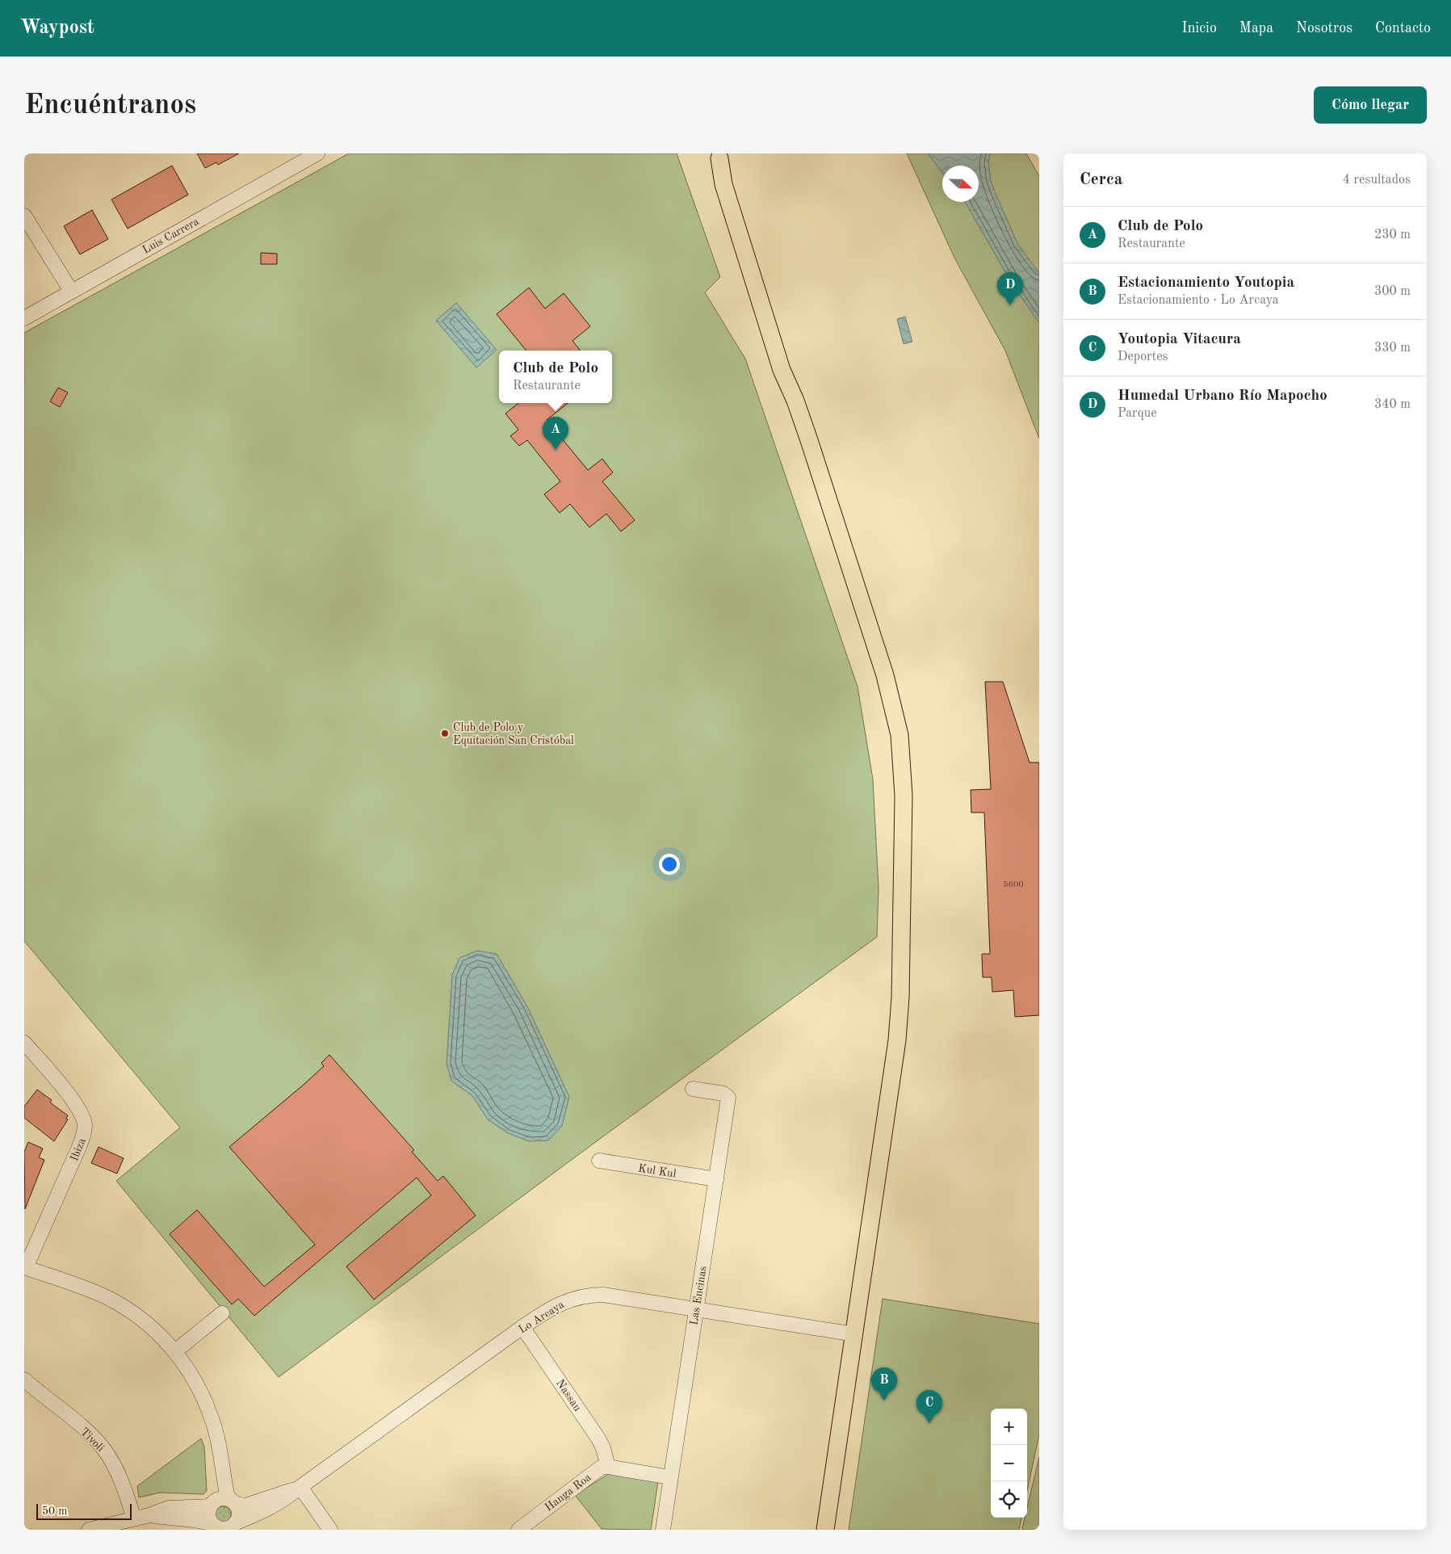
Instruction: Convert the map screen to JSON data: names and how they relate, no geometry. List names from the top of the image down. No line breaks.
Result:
{"streets":{"street":["Luis Carrera","Ibiza","Kul Kul","Las Encinas","Lo Arcaya","Nassau","Tivoli","Hanga Roa"]},"crossings":[["Kul Kul","Las Encinas"],["Las Encinas","Lo Arcaya"],["Lo Arcaya","Nassau"],["Nassau","Hanga Roa"]],"places":["Club de Polo y Equitación San Cristóbal"],"house_numbers":["5600"],"scale_bar":"50 m","north":"right","page":{"header":"Waypost","nav":["Inicio","Mapa","Nosotros","Contacto"],"buttons":"Cómo llegar","title":"Encuéntranos","heading":["Cerca","4 resultados"],"list":[{"mark":"A","name":"Club de Polo","note":"Restaurante","value":"230 m"},{"mark":"B","name":"Estacionamiento Youtopia","note":"Estacionamiento · Lo Arcaya","value":"300 m"},{"mark":"C","name":"Youtopia Vitacura","note":"Deportes","value":"330 m"},{"mark":"D","name":"Humedal Urbano Río Mapocho","note":"Parque","value":"340 m"}],"pins":["D","A","B","C"],"popup":["Club de Polo","Restaurante"],"map_buttons":["+","−"],"scale":"50 m"}}
